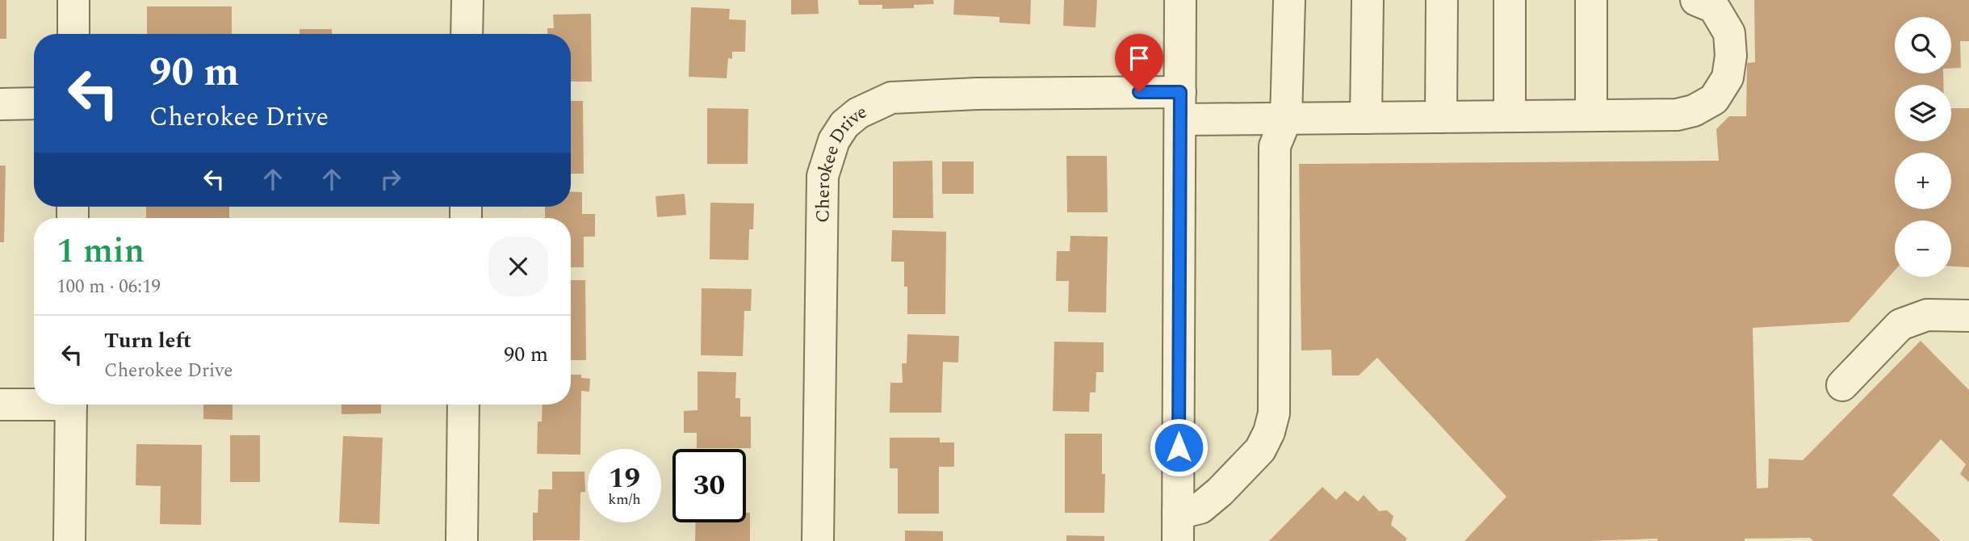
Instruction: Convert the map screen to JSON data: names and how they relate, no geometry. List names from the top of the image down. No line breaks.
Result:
{"streets":{"street":["Cherokee Drive"]},"page":{"map_buttons":["+","−"],"turn":["90 m","Cherokee Drive"],"heading":["1 min","100 m · 06:19"],"list":[{"name":"Turn left","note":"Cherokee Drive","value":"90 m"}],"speed":"19 km/h","limit":"30"}}
